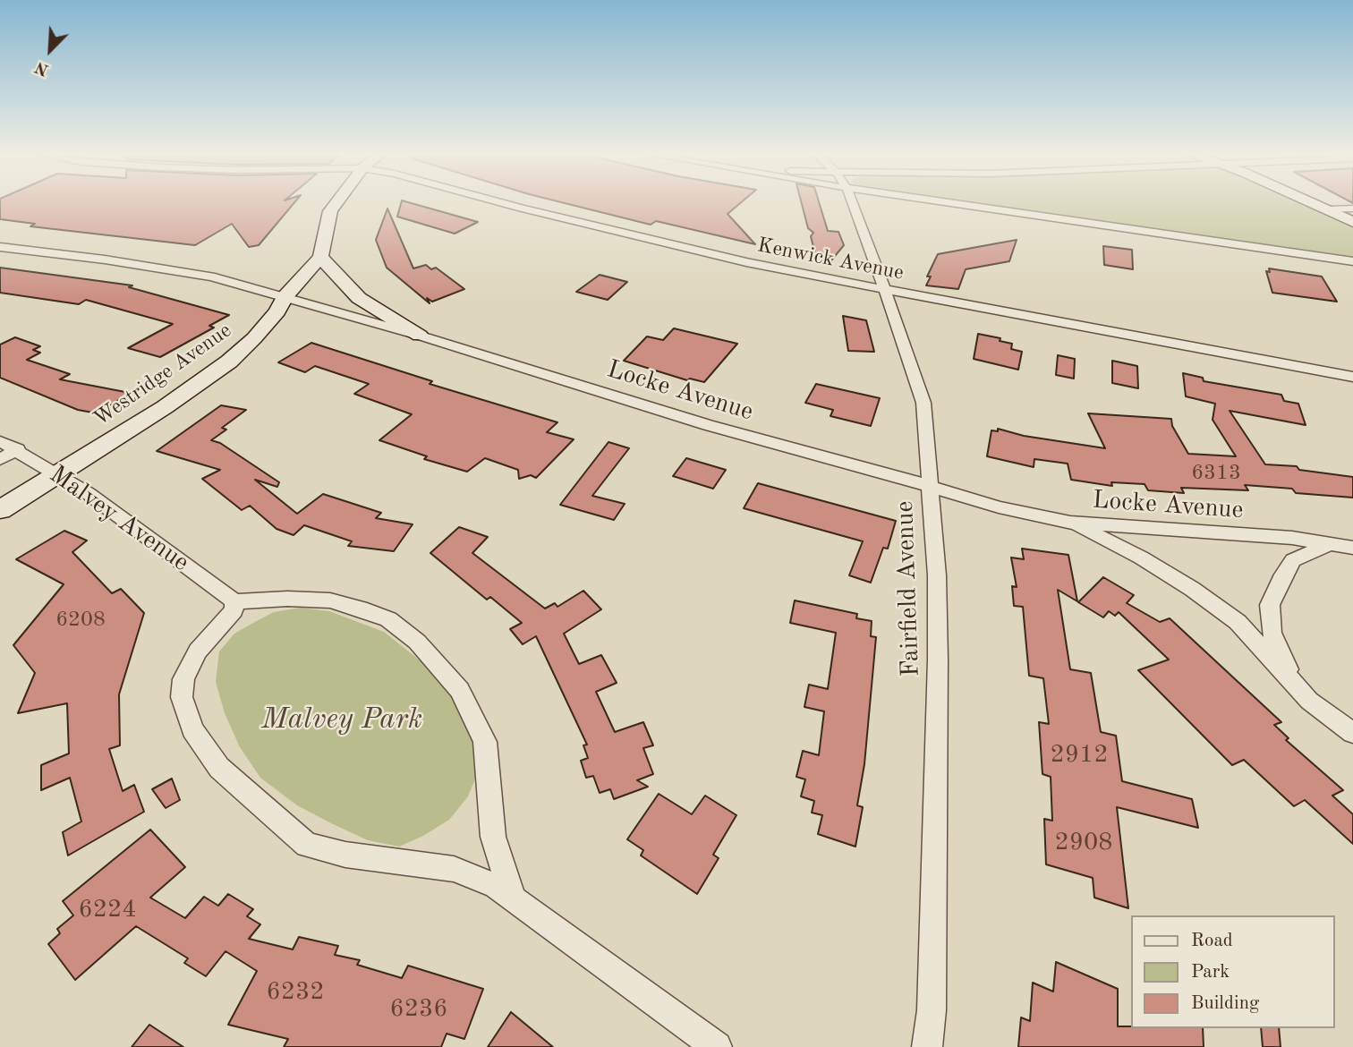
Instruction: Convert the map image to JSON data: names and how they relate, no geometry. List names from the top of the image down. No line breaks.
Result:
{"streets":{"street":["Kenwick Avenue","Westridge Avenue","Locke Avenue","Malvey Avenue","Fairfield Avenue"]},"crossings":[["Kenwick Avenue","Fairfield Avenue"],["Westridge Avenue","Locke Avenue"],["Westridge Avenue","Malvey Avenue"],["Locke Avenue","Fairfield Avenue"]],"parks":["Malvey Park"],"house_numbers":["6313","6208","2912","2908","6224","6232","6236"],"legend":["Road","Park","Building"],"north":"bottom left"}
